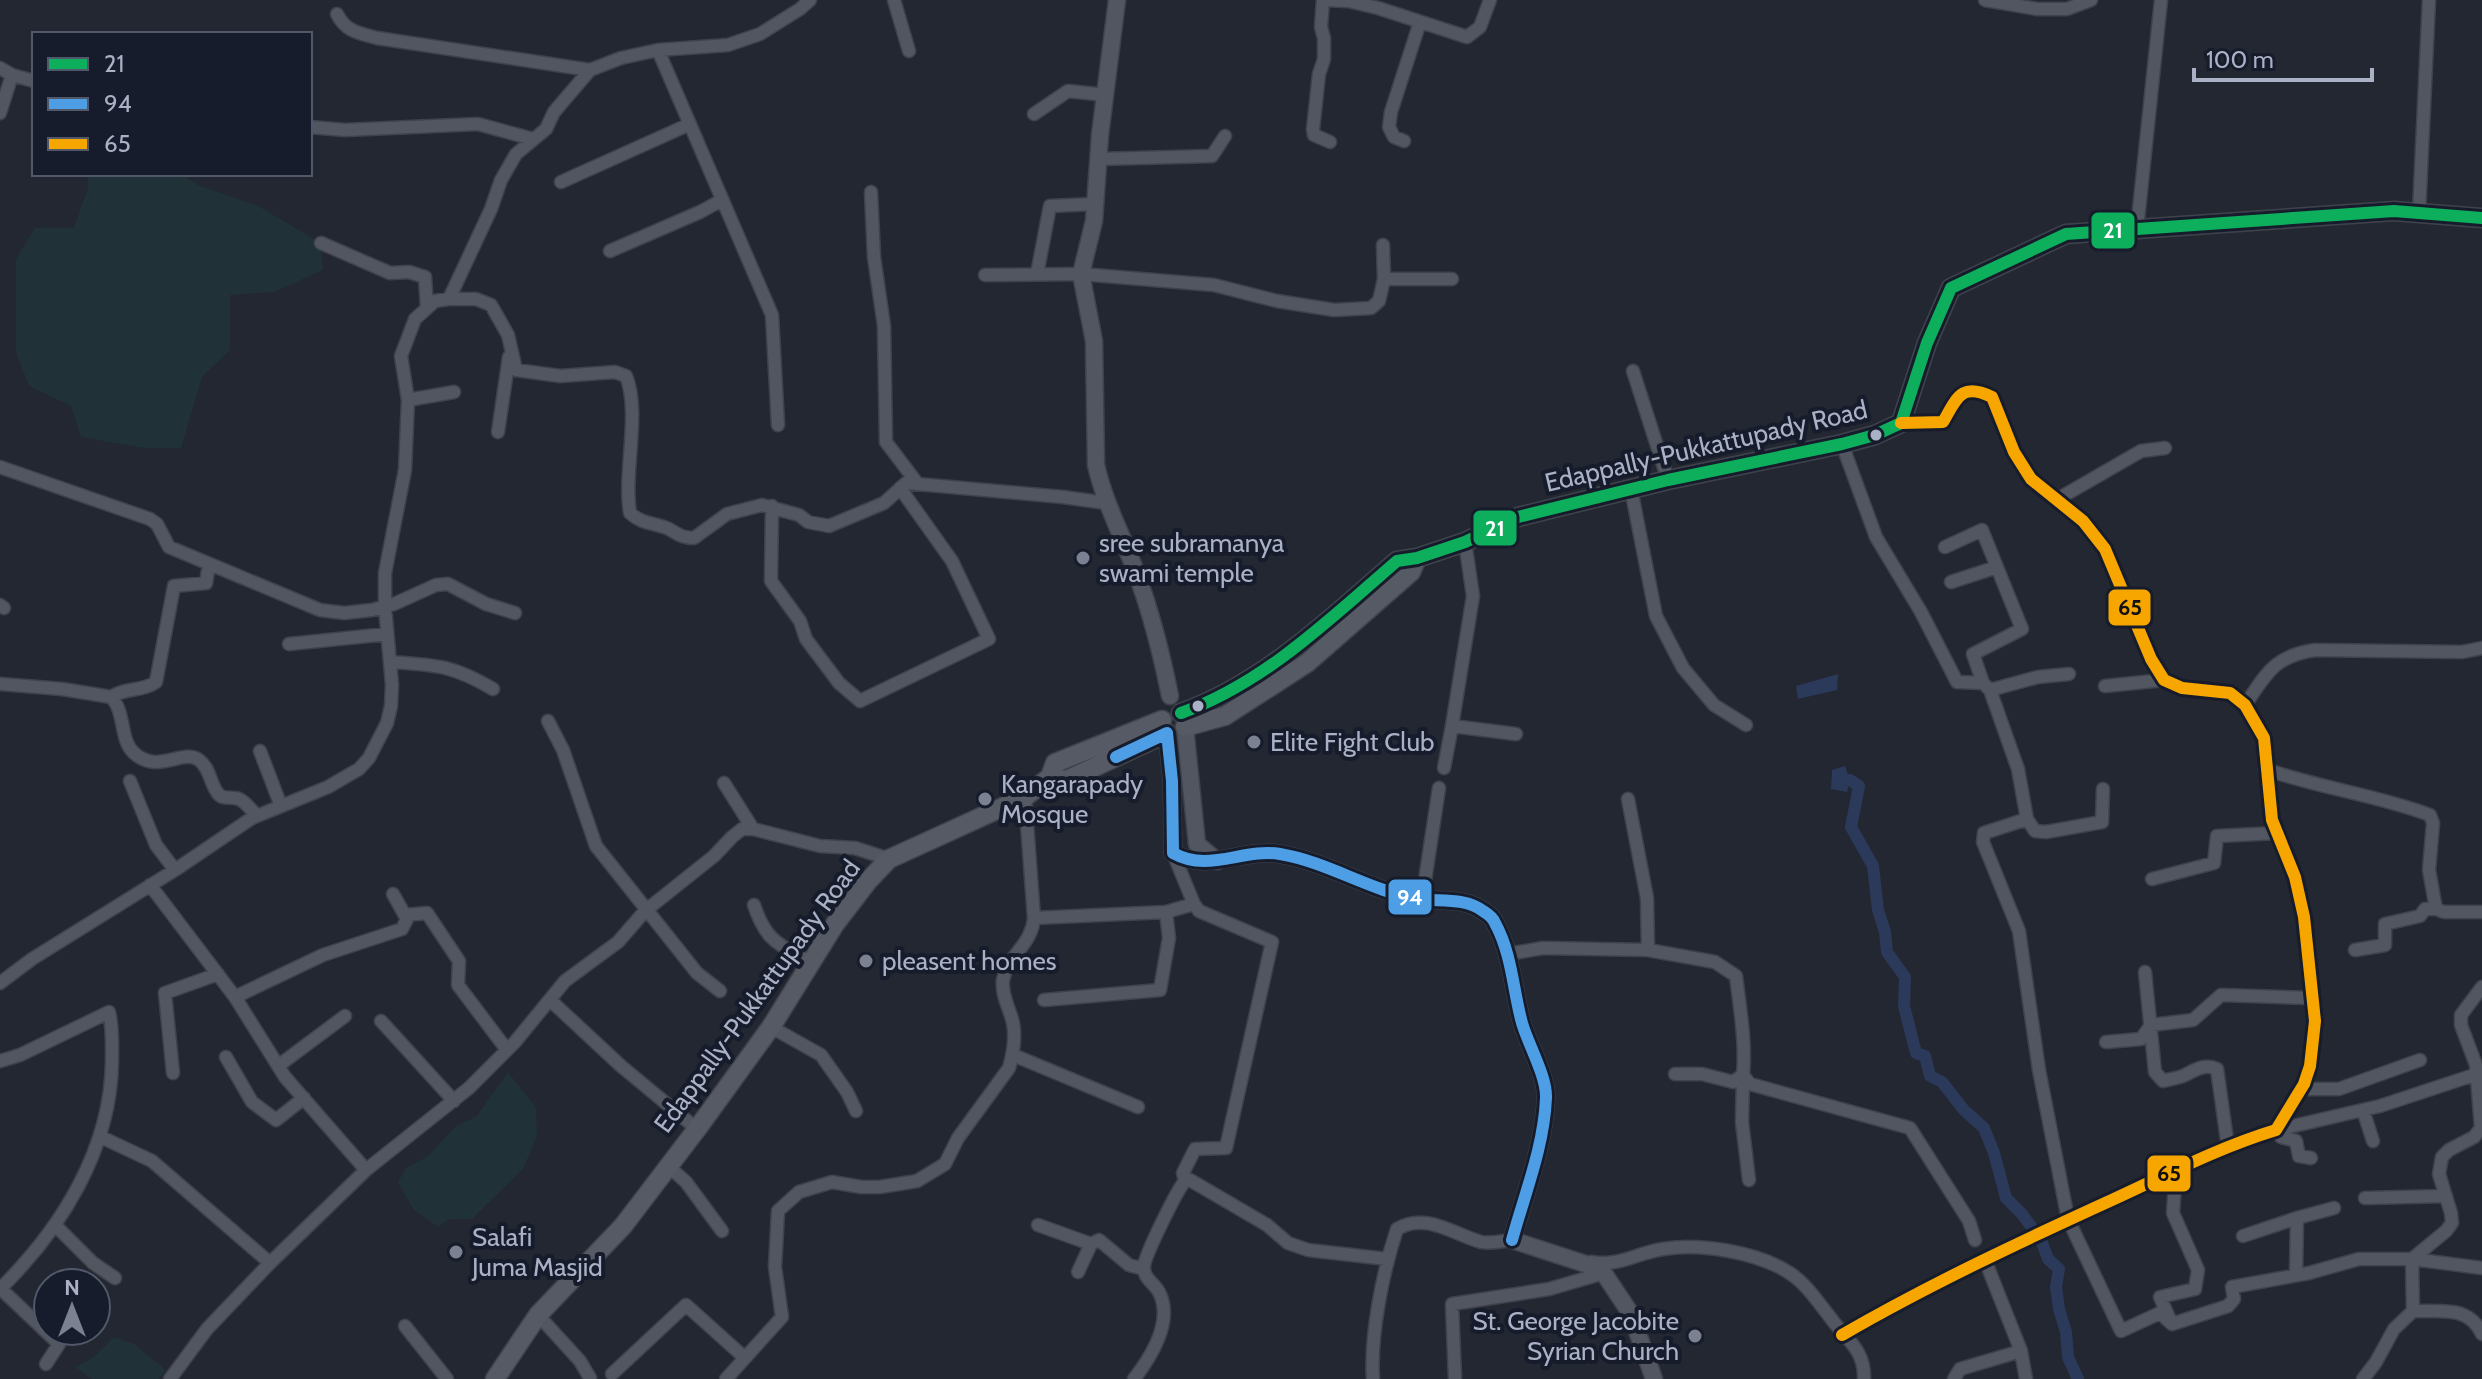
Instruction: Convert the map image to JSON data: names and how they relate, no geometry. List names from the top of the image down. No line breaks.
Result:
{"streets":{"main road":["Edappally-Pukkattupady Road"]},"places":["sree subramanya swami temple","Elite Fight Club","Kangarapady Mosque","pleasent homes","Salafi Juma Masjid","St. George Jacobite Syrian Church"],"lines":["transit line 21","transit line 65","transit line 94"],"legend":["21","94","65"],"scale_bar":"100 m","north":"top"}
